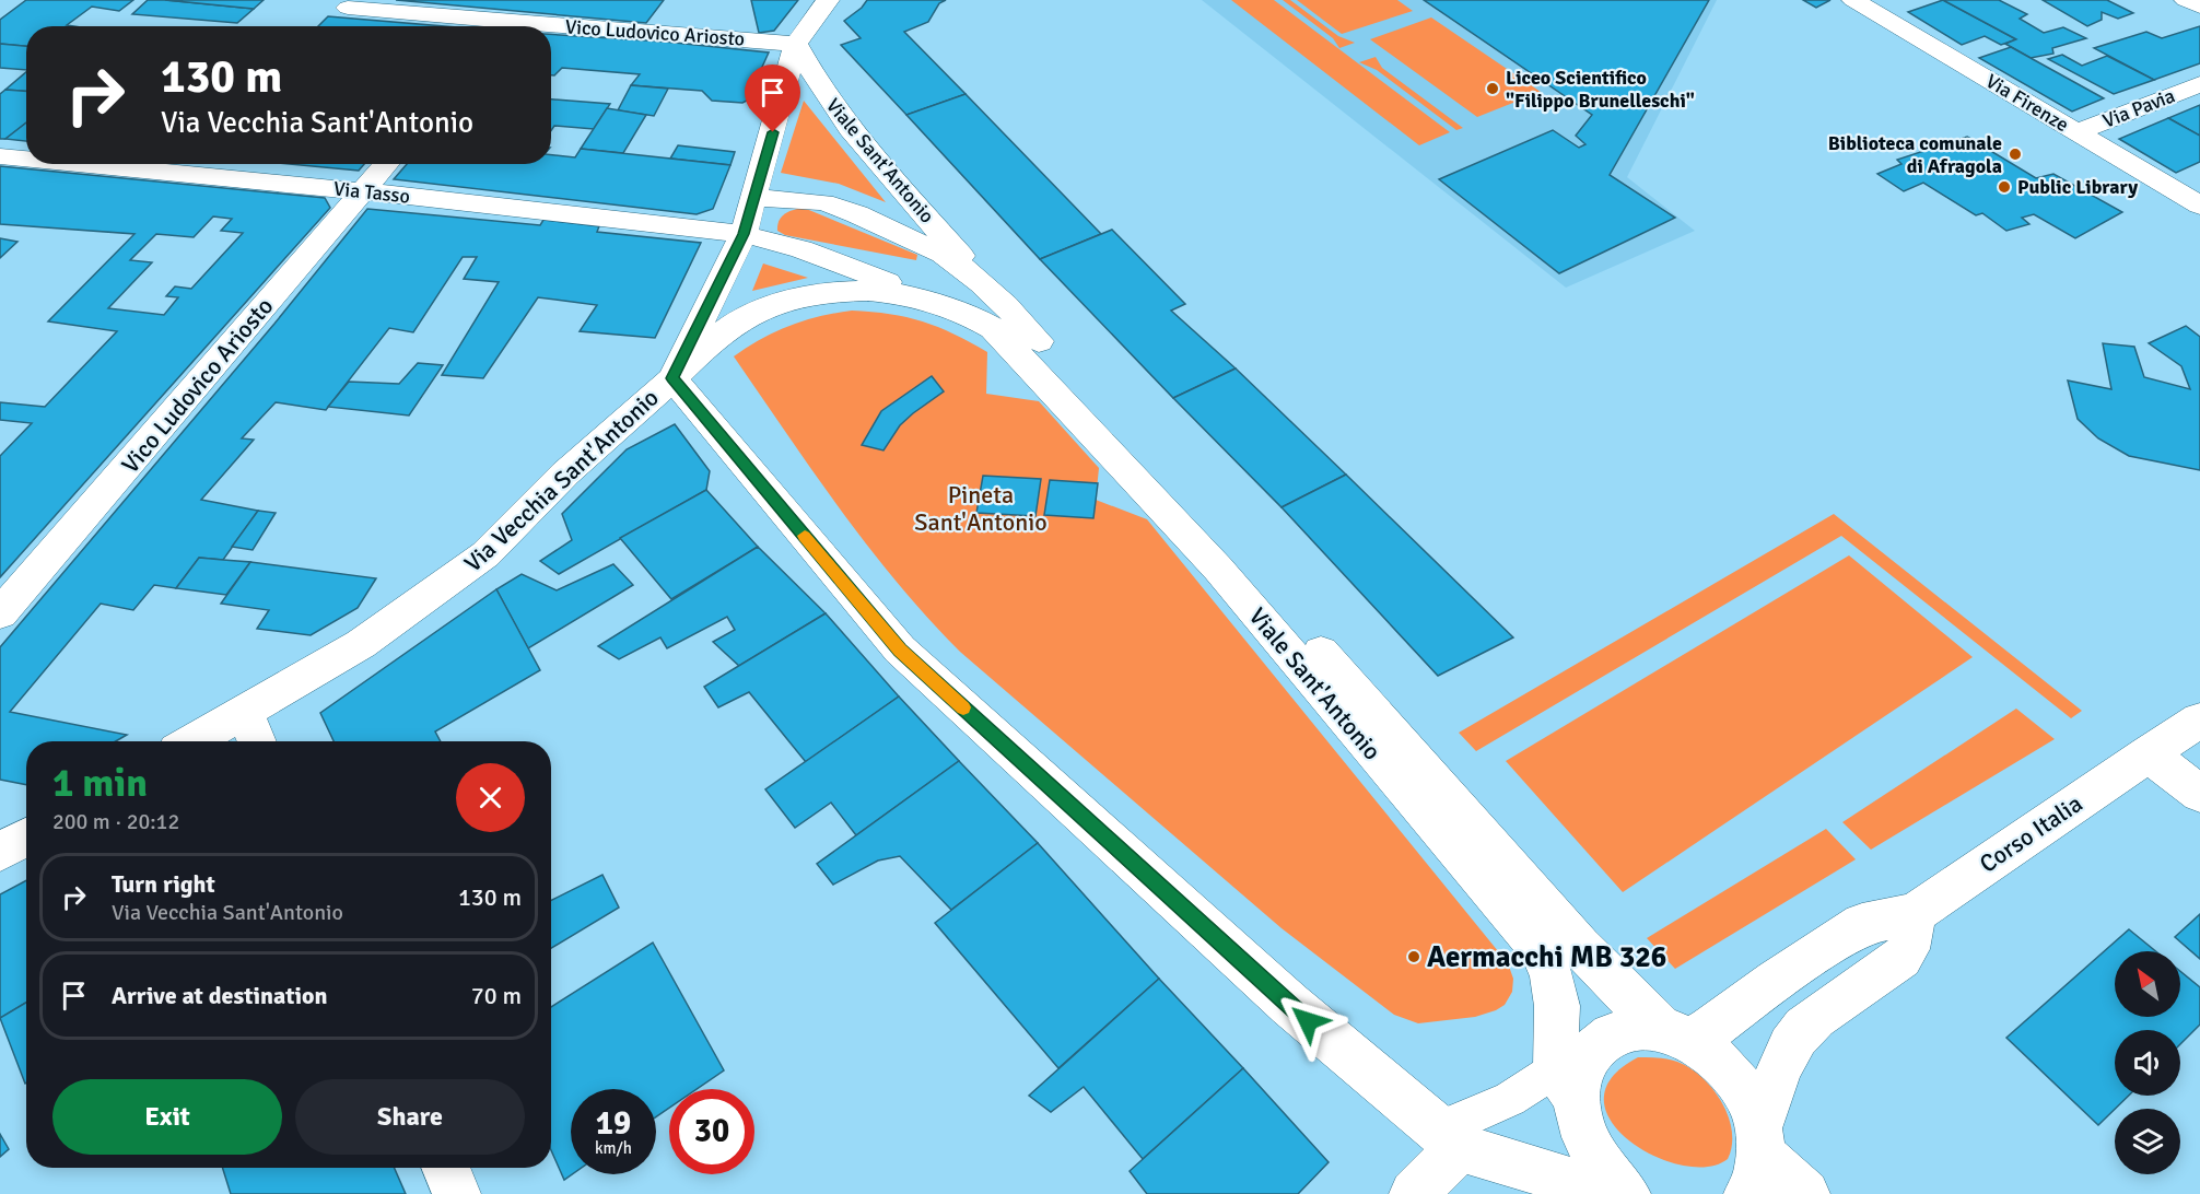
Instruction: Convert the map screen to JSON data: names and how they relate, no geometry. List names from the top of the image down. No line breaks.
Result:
{"streets":{"street":["Vico Ludovico Ariosto","Via Firenze","Via Pavia","Viale Sant'Antonio","Via Tasso","Via Vecchia Sant'Antonio","Corso Italia"]},"crossings":[["Vico Ludovico Ariosto","Viale Sant'Antonio"],["Vico Ludovico Ariosto","Via Tasso"],["Vico Ludovico Ariosto","Via Vecchia Sant'Antonio"],["Via Firenze","Via Pavia"],["Viale Sant'Antonio","Via Tasso"],["Viale Sant'Antonio","Via Vecchia Sant'Antonio"],["Viale Sant'Antonio","Corso Italia"],["Via Tasso","Via Vecchia Sant'Antonio"]],"parks":["Pineta Sant'Antonio"],"places":["Liceo Scientifico \"Filippo Brunelleschi\"","Biblioteca comunale di Afragola","Public Library","Aermacchi MB 326"],"north":"top left","page":{"turn":["130 m","Via Vecchia Sant'Antonio"],"heading":["1 min","200 m · 20:12"],"list":[{"name":"Turn right","note":"Via Vecchia Sant'Antonio","value":"130 m"},{"name":"Arrive at destination","value":"70 m"}],"buttons":["Exit","Share"],"speed":"19 km/h","limit":"30"}}
